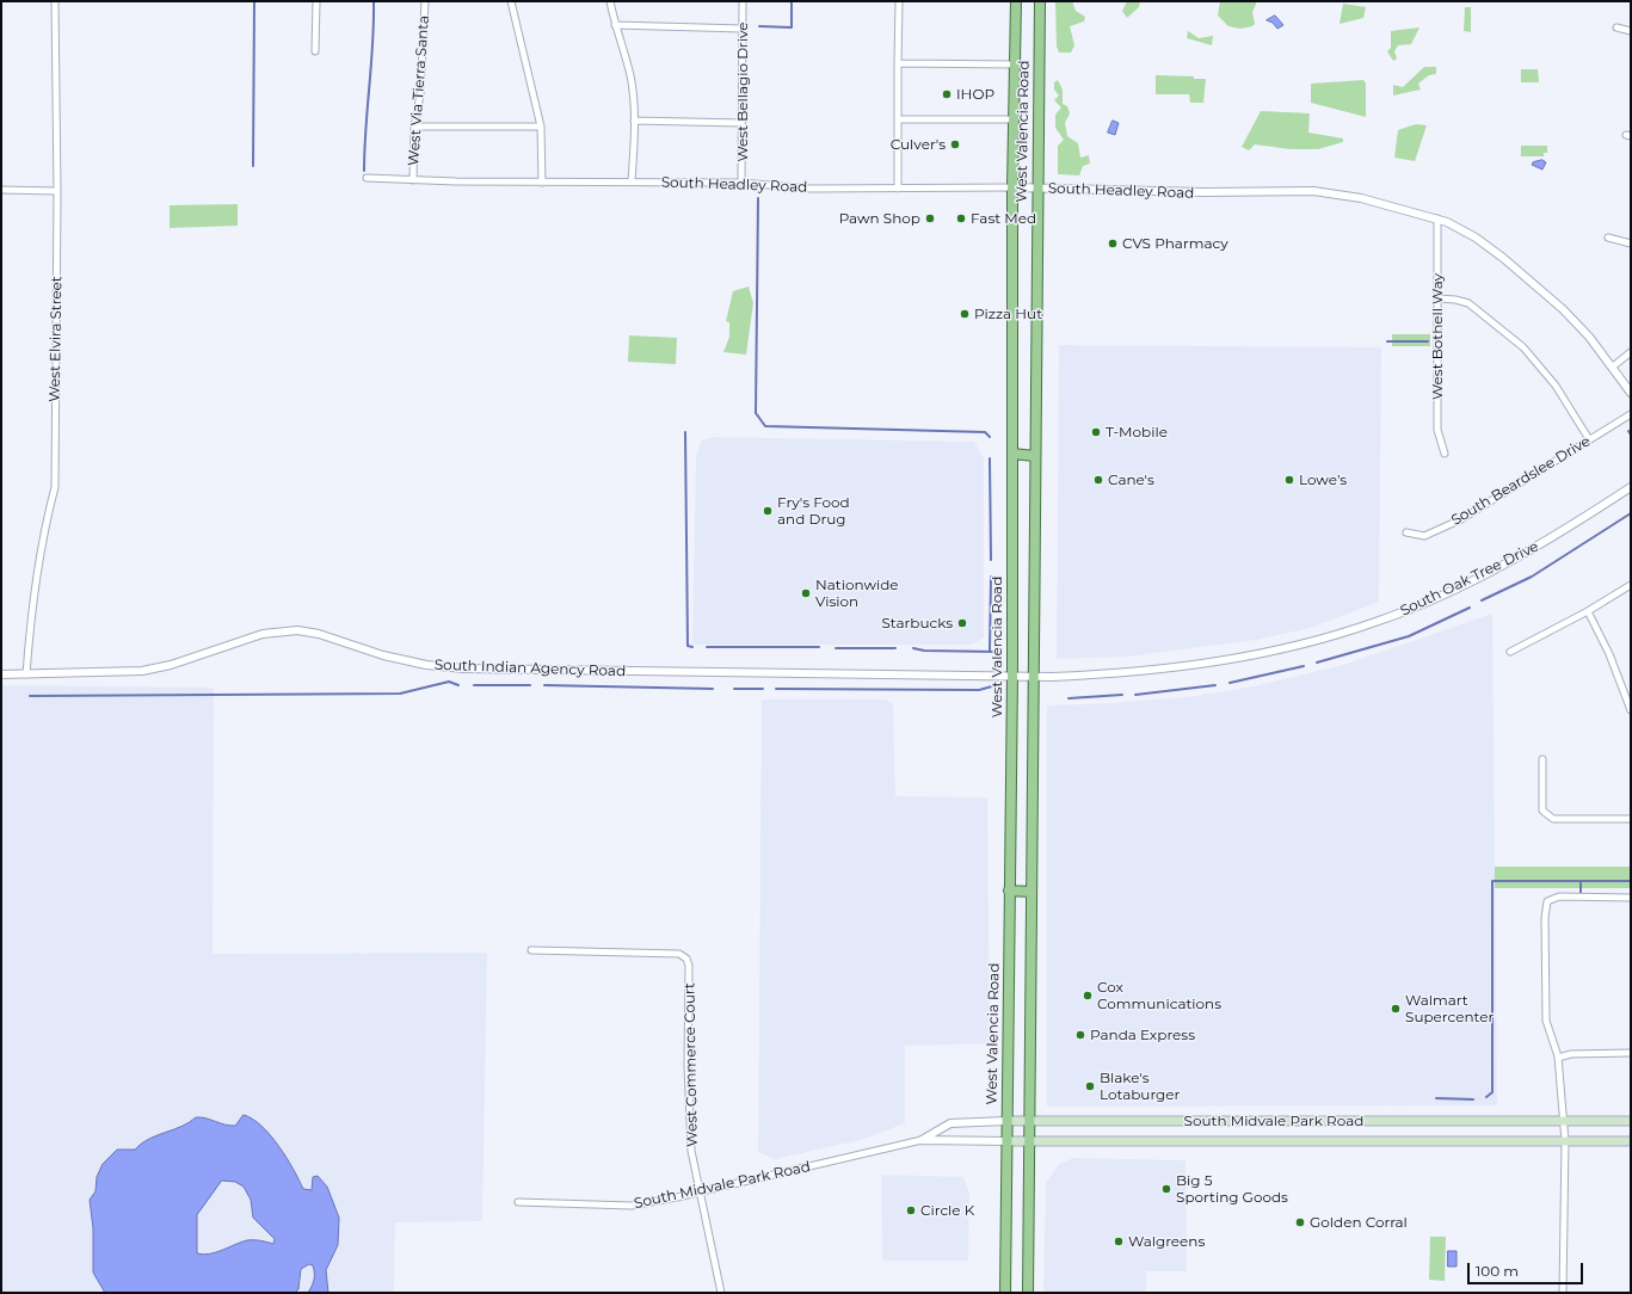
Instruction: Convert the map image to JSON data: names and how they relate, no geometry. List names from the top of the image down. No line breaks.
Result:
{"streets":{"main road":["West Valencia Road","South Midvale Park Road"],"street":["West Via Tierra Santa","West Bellagio Drive","South Headley Road","West Bothell Way","West Elvira Street","South Beardslee Drive","South Oak Tree Drive","South Indian Agency Road","West Commerce Court"]},"crossings":[["West Via Tierra Santa","South Headley Road"],["West Bellagio Drive","South Headley Road"],["West Valencia Road","South Headley Road"],["West Valencia Road","South Oak Tree Drive"],["West Valencia Road","South Indian Agency Road"],["West Valencia Road","South Midvale Park Road"],["South Headley Road","West Bothell Way"],["West Elvira Street","South Indian Agency Road"],["South Oak Tree Drive","South Indian Agency Road"],["West Commerce Court","South Midvale Park Road"]],"places":["IHOP","Culver's","Pawn Shop","Fast Med","CVS Pharmacy","Pizza Hut","T-Mobile","Cane's","Lowe’s","Fry's Food and Drug","Nationwide Vision","Starbucks","Cox Communications","Walmart Supercenter","Panda Express","Blake's Lotaburger","Big 5 Sporting Goods","Circle K","Golden Corral","Walgreens"],"scale_bar":"100 m"}
